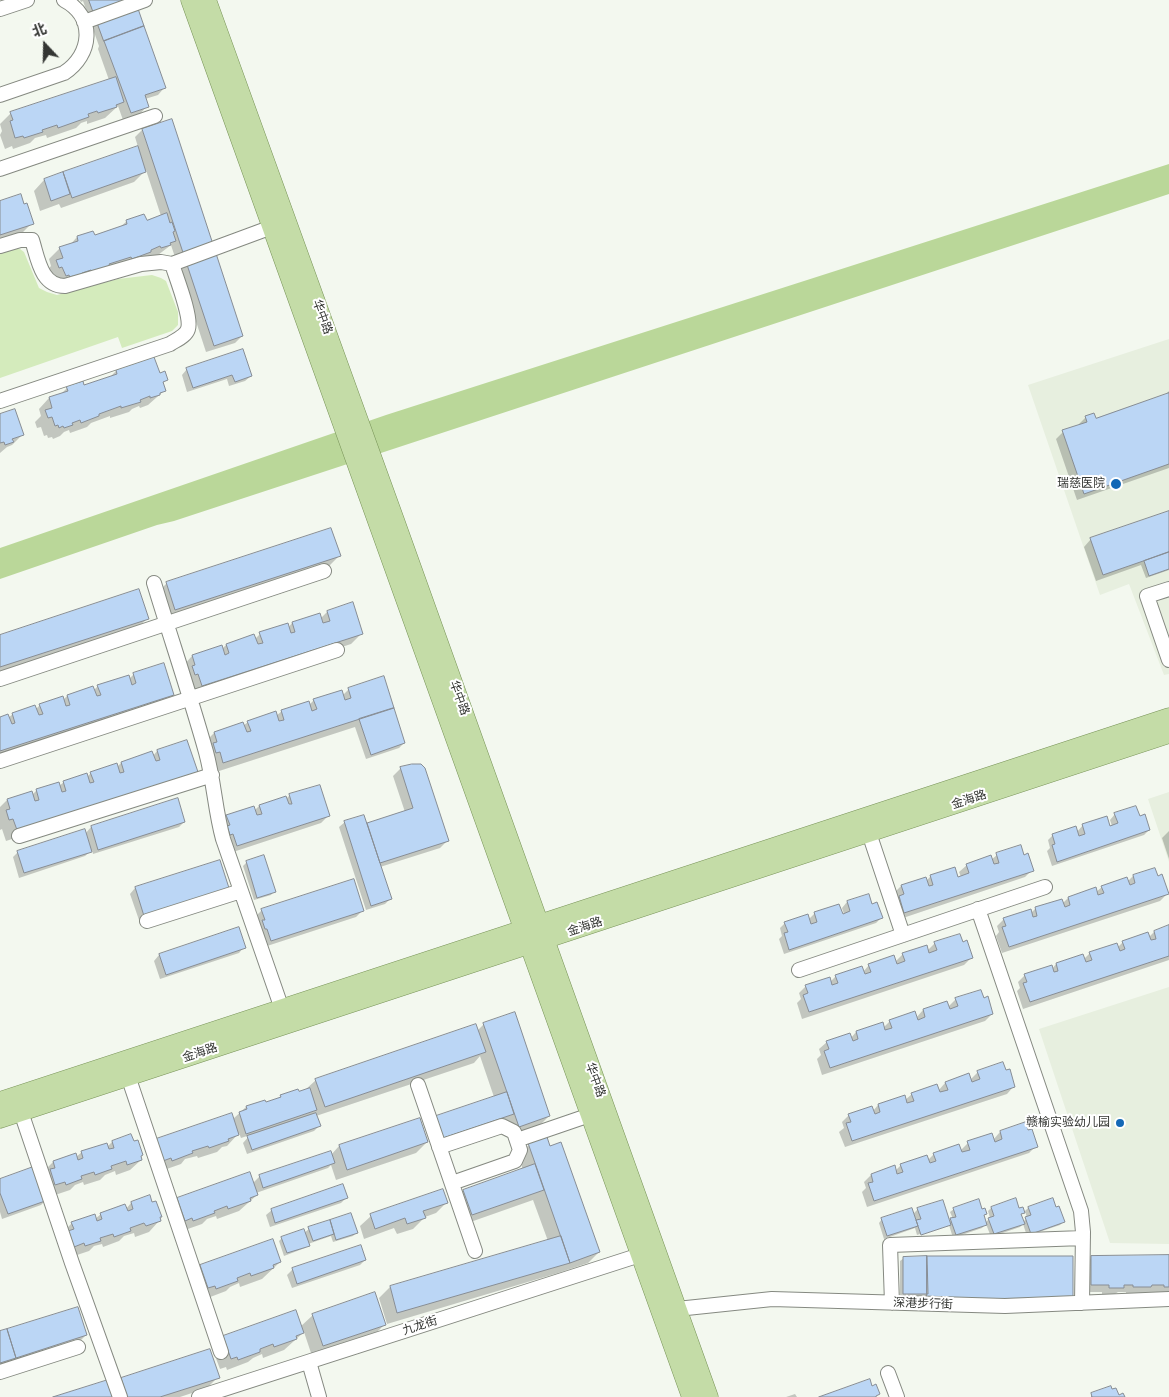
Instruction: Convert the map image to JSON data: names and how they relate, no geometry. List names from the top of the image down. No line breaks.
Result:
{"streets":{"main road":["华中路","金海路"],"street":["深港步行街","九龙街"]},"crossings":[["华中路","金海路"],["华中路","深港步行街"],["华中路","九龙街"]],"places":["瑞慈医院","赣榆实验幼儿园"],"north":"top"}
